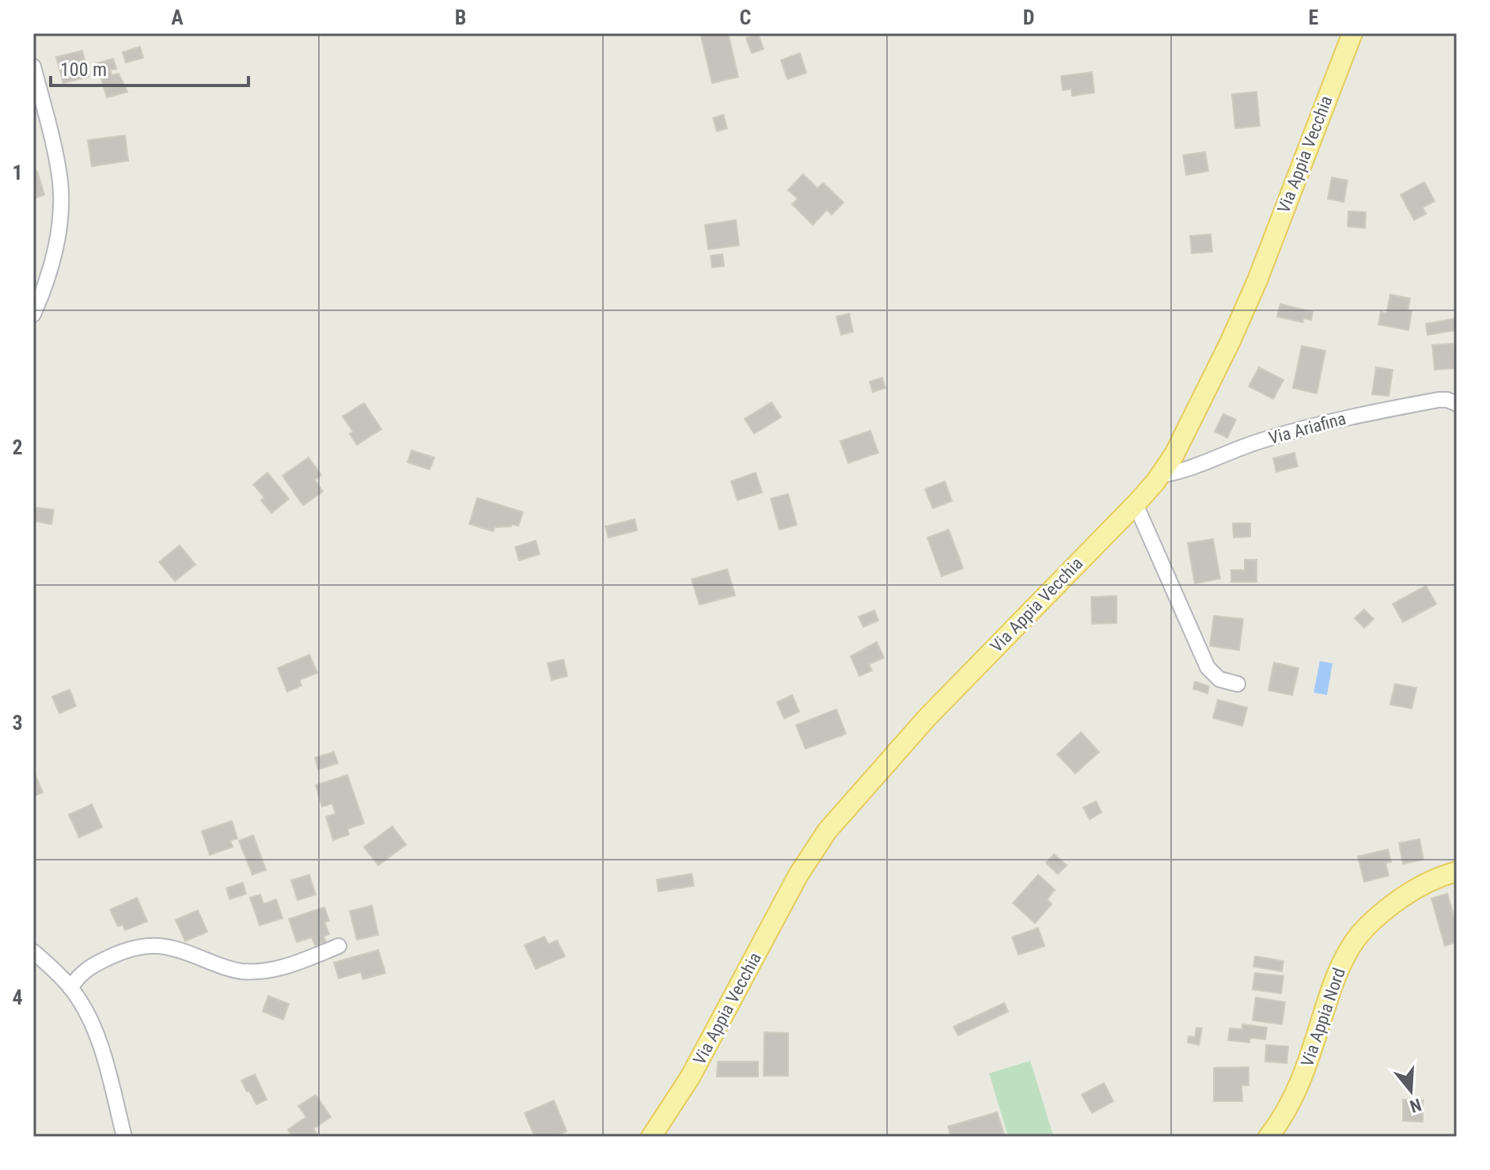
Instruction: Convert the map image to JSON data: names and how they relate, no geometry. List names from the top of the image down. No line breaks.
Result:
{"streets":{"main road":["Via Appia Vecchia","Via Appia Nord"],"street":["Via Ariafina"]},"crossings":[["Via Appia Vecchia","Via Ariafina"]],"scale_bar":"100 m","north":"bottom","grid":{"columns":["A","B","C","D","E"],"rows":["1","2","3","4"]}}
